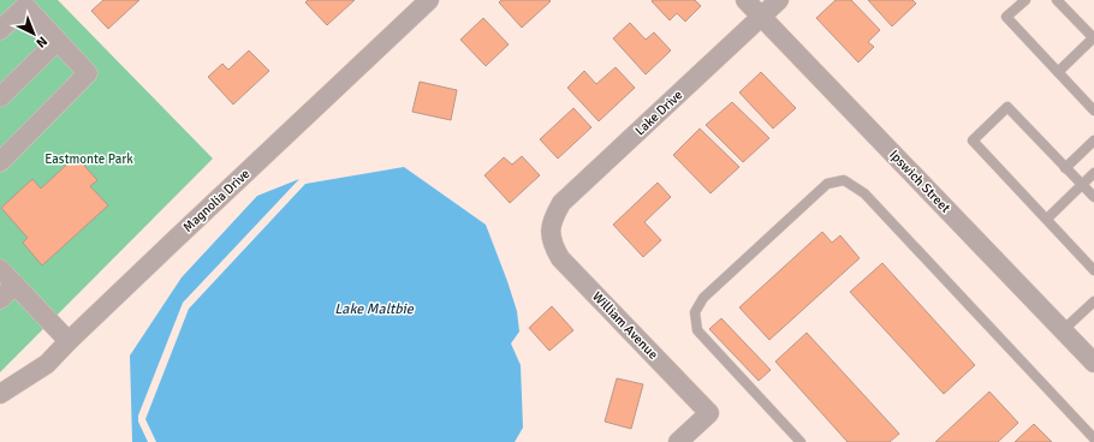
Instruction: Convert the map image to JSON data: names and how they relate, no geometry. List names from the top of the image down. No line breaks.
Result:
{"streets":{"street":["Lake Drive","Ipswich Street","Magnolia Drive","William Avenue"]},"crossings":[["Lake Drive","Ipswich Street"],["Lake Drive","William Avenue"]],"water":["Lake Maltbie"],"parks":["Eastmonte Park"],"north":"bottom right"}
